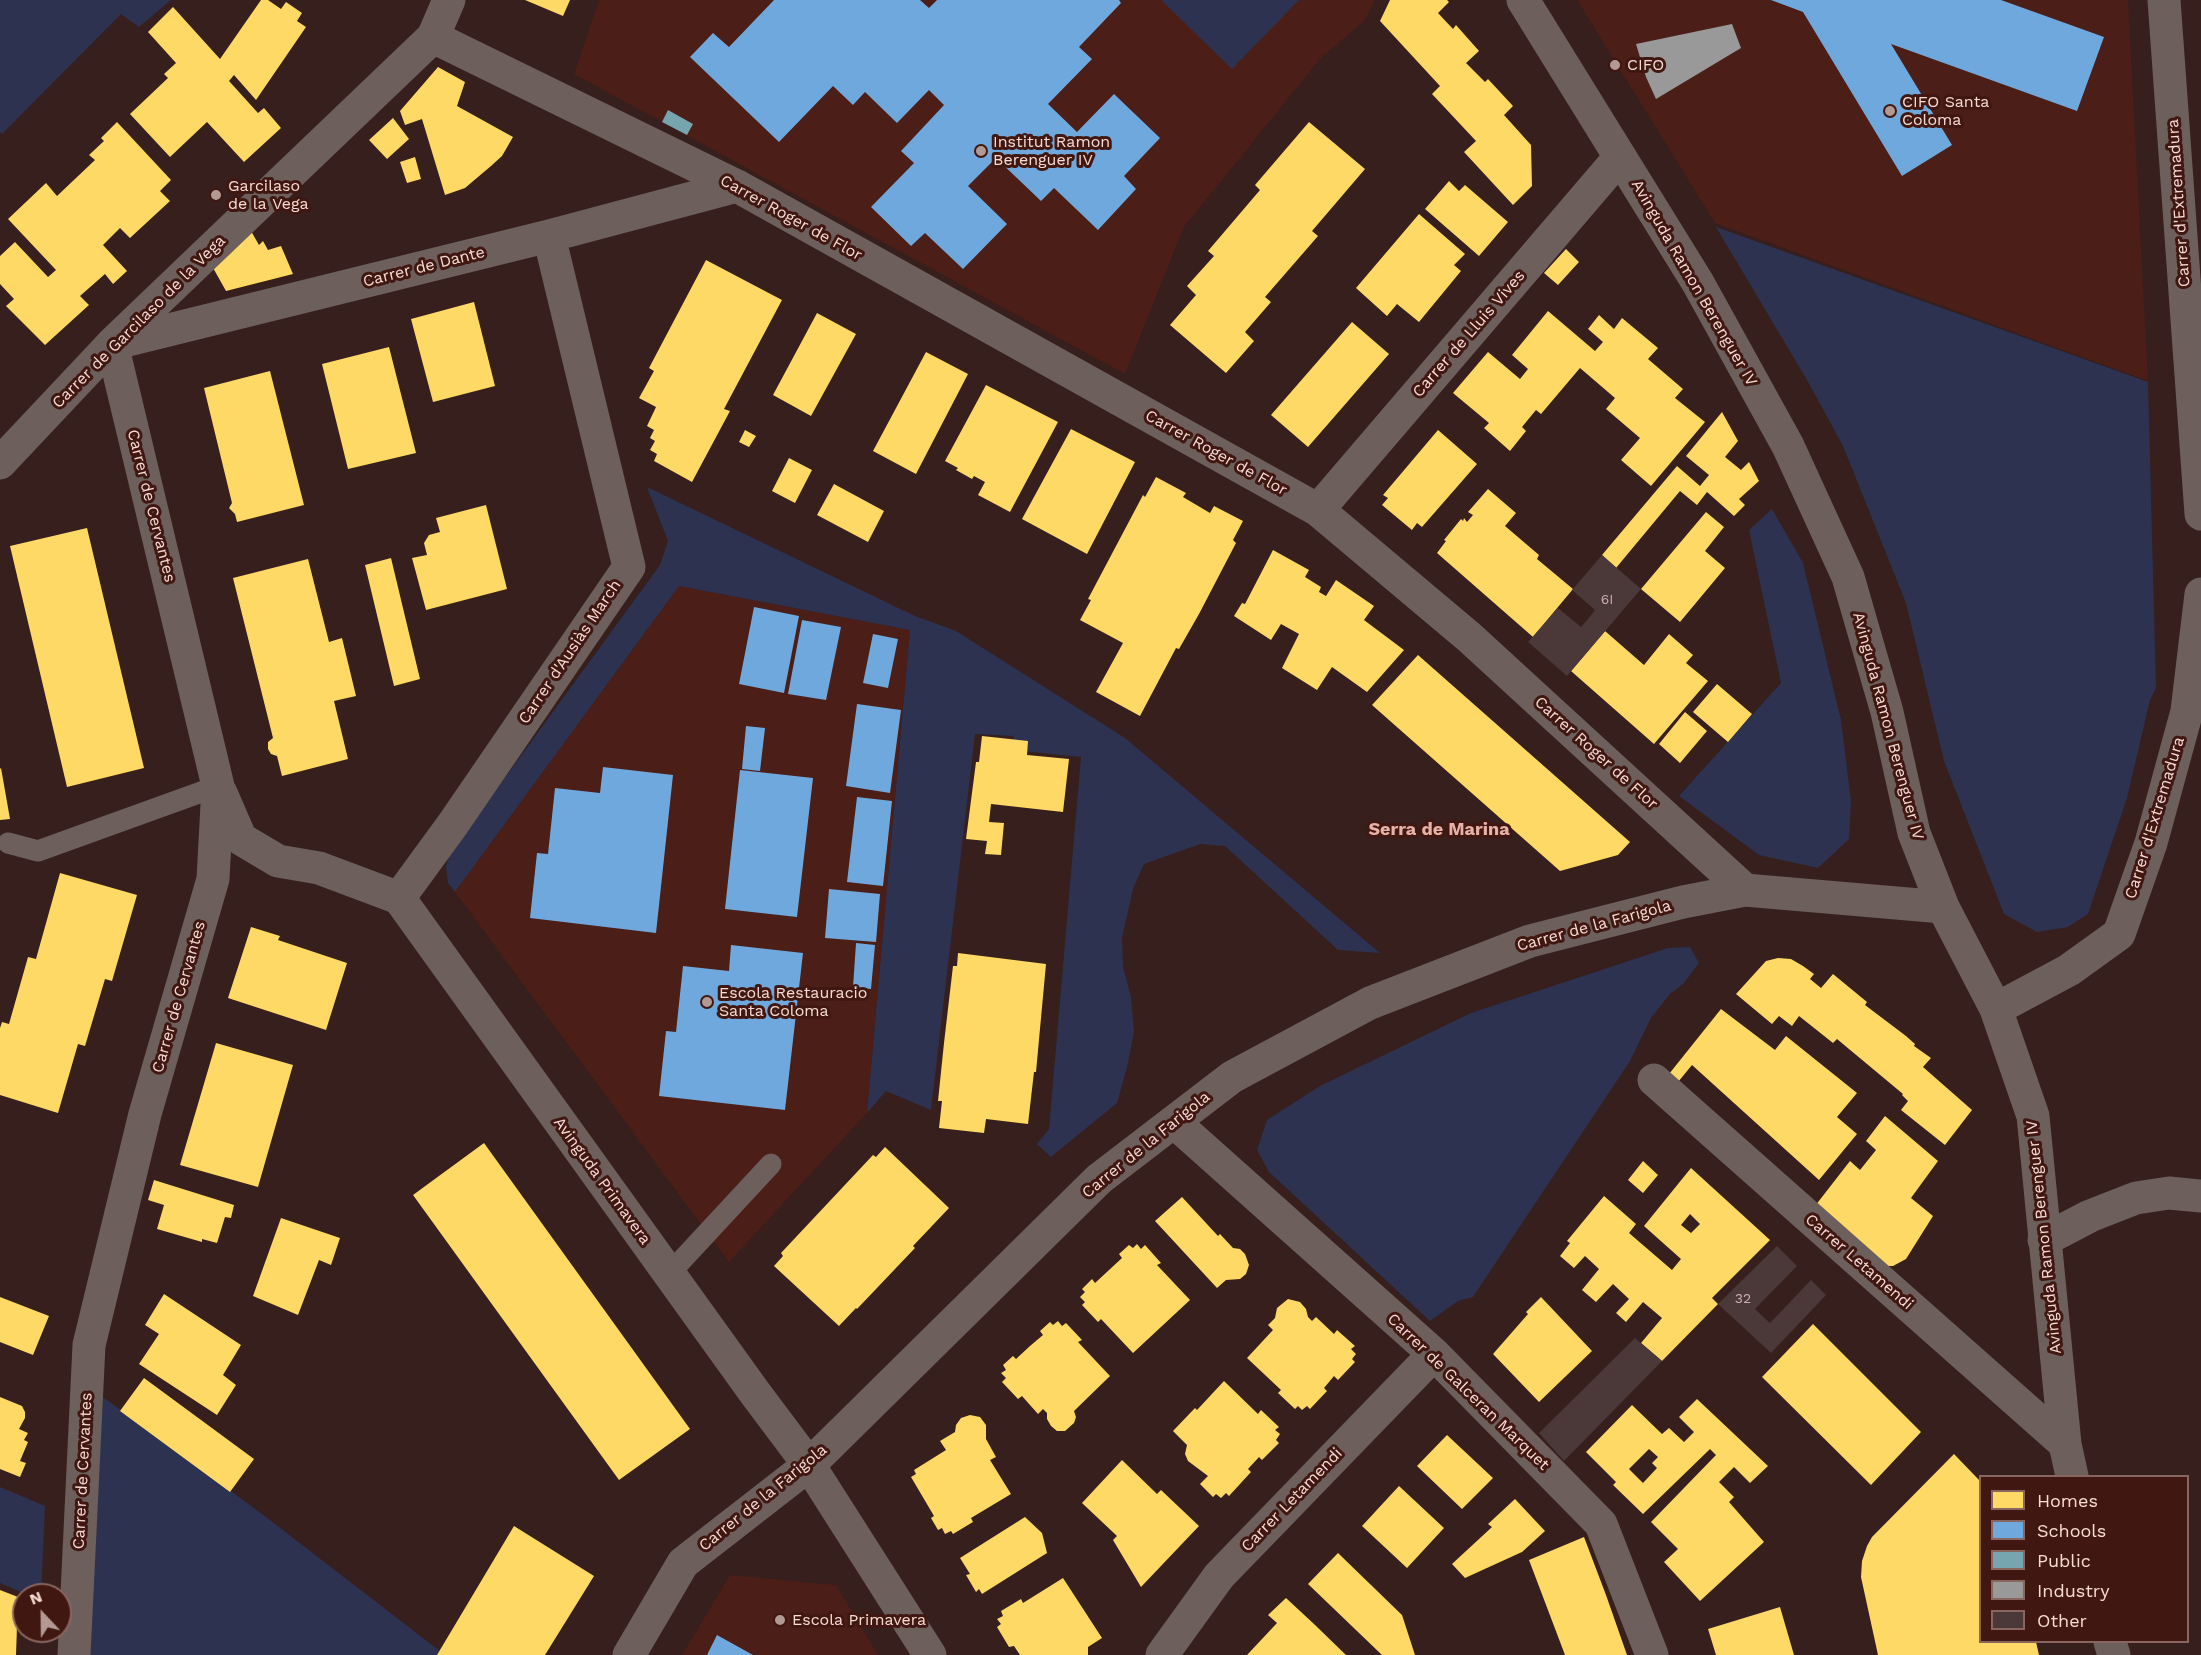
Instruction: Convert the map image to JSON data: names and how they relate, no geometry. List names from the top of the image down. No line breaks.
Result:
{"streets":{"street":["Carrer d'Extremadura","Carrer Roger de Flor","Carrer de Dante","Avinguda Ramon Berenguer IV","Carrer de Garcilaso de la Vega","Carrer de Lluis Vives","Carrer de Cervantes","Carrer d'Ausiàs March","Carrer de la Farigola","Avinguda Primavera","Carrer Letamendi","Carrer de Galceran Marquet"]},"crossings":[["Carrer d'Extremadura","Avinguda Ramon Berenguer IV"],["Carrer Roger de Flor","Carrer de Dante"],["Carrer Roger de Flor","Carrer de Garcilaso de la Vega"],["Carrer Roger de Flor","Carrer de Lluis Vives"],["Carrer Roger de Flor","Carrer de la Farigola"],["Carrer de Dante","Carrer de Garcilaso de la Vega"],["Carrer de Dante","Carrer de Cervantes"],["Carrer de Dante","Carrer d'Ausiàs March"],["Avinguda Ramon Berenguer IV","Carrer de Lluis Vives"],["Avinguda Ramon Berenguer IV","Carrer Letamendi"],["Carrer de Garcilaso de la Vega","Carrer de Cervantes"],["Carrer d'Ausiàs March","Avinguda Primavera"],["Carrer de la Farigola","Avinguda Primavera"],["Carrer de la Farigola","Carrer de Galceran Marquet"],["Carrer Letamendi","Carrer de Galceran Marquet"]],"districts":["Serra de Marina"],"places":["CIFO","CIFO Santa Coloma","Institut Ramon Berenguer IV","Garcilaso de la Vega","Escola Restauracio Santa Coloma","Escola Primavera"],"house_numbers":["6I","32"],"legend":["Homes","Schools","Public","Industry","Other"],"north":"top"}
